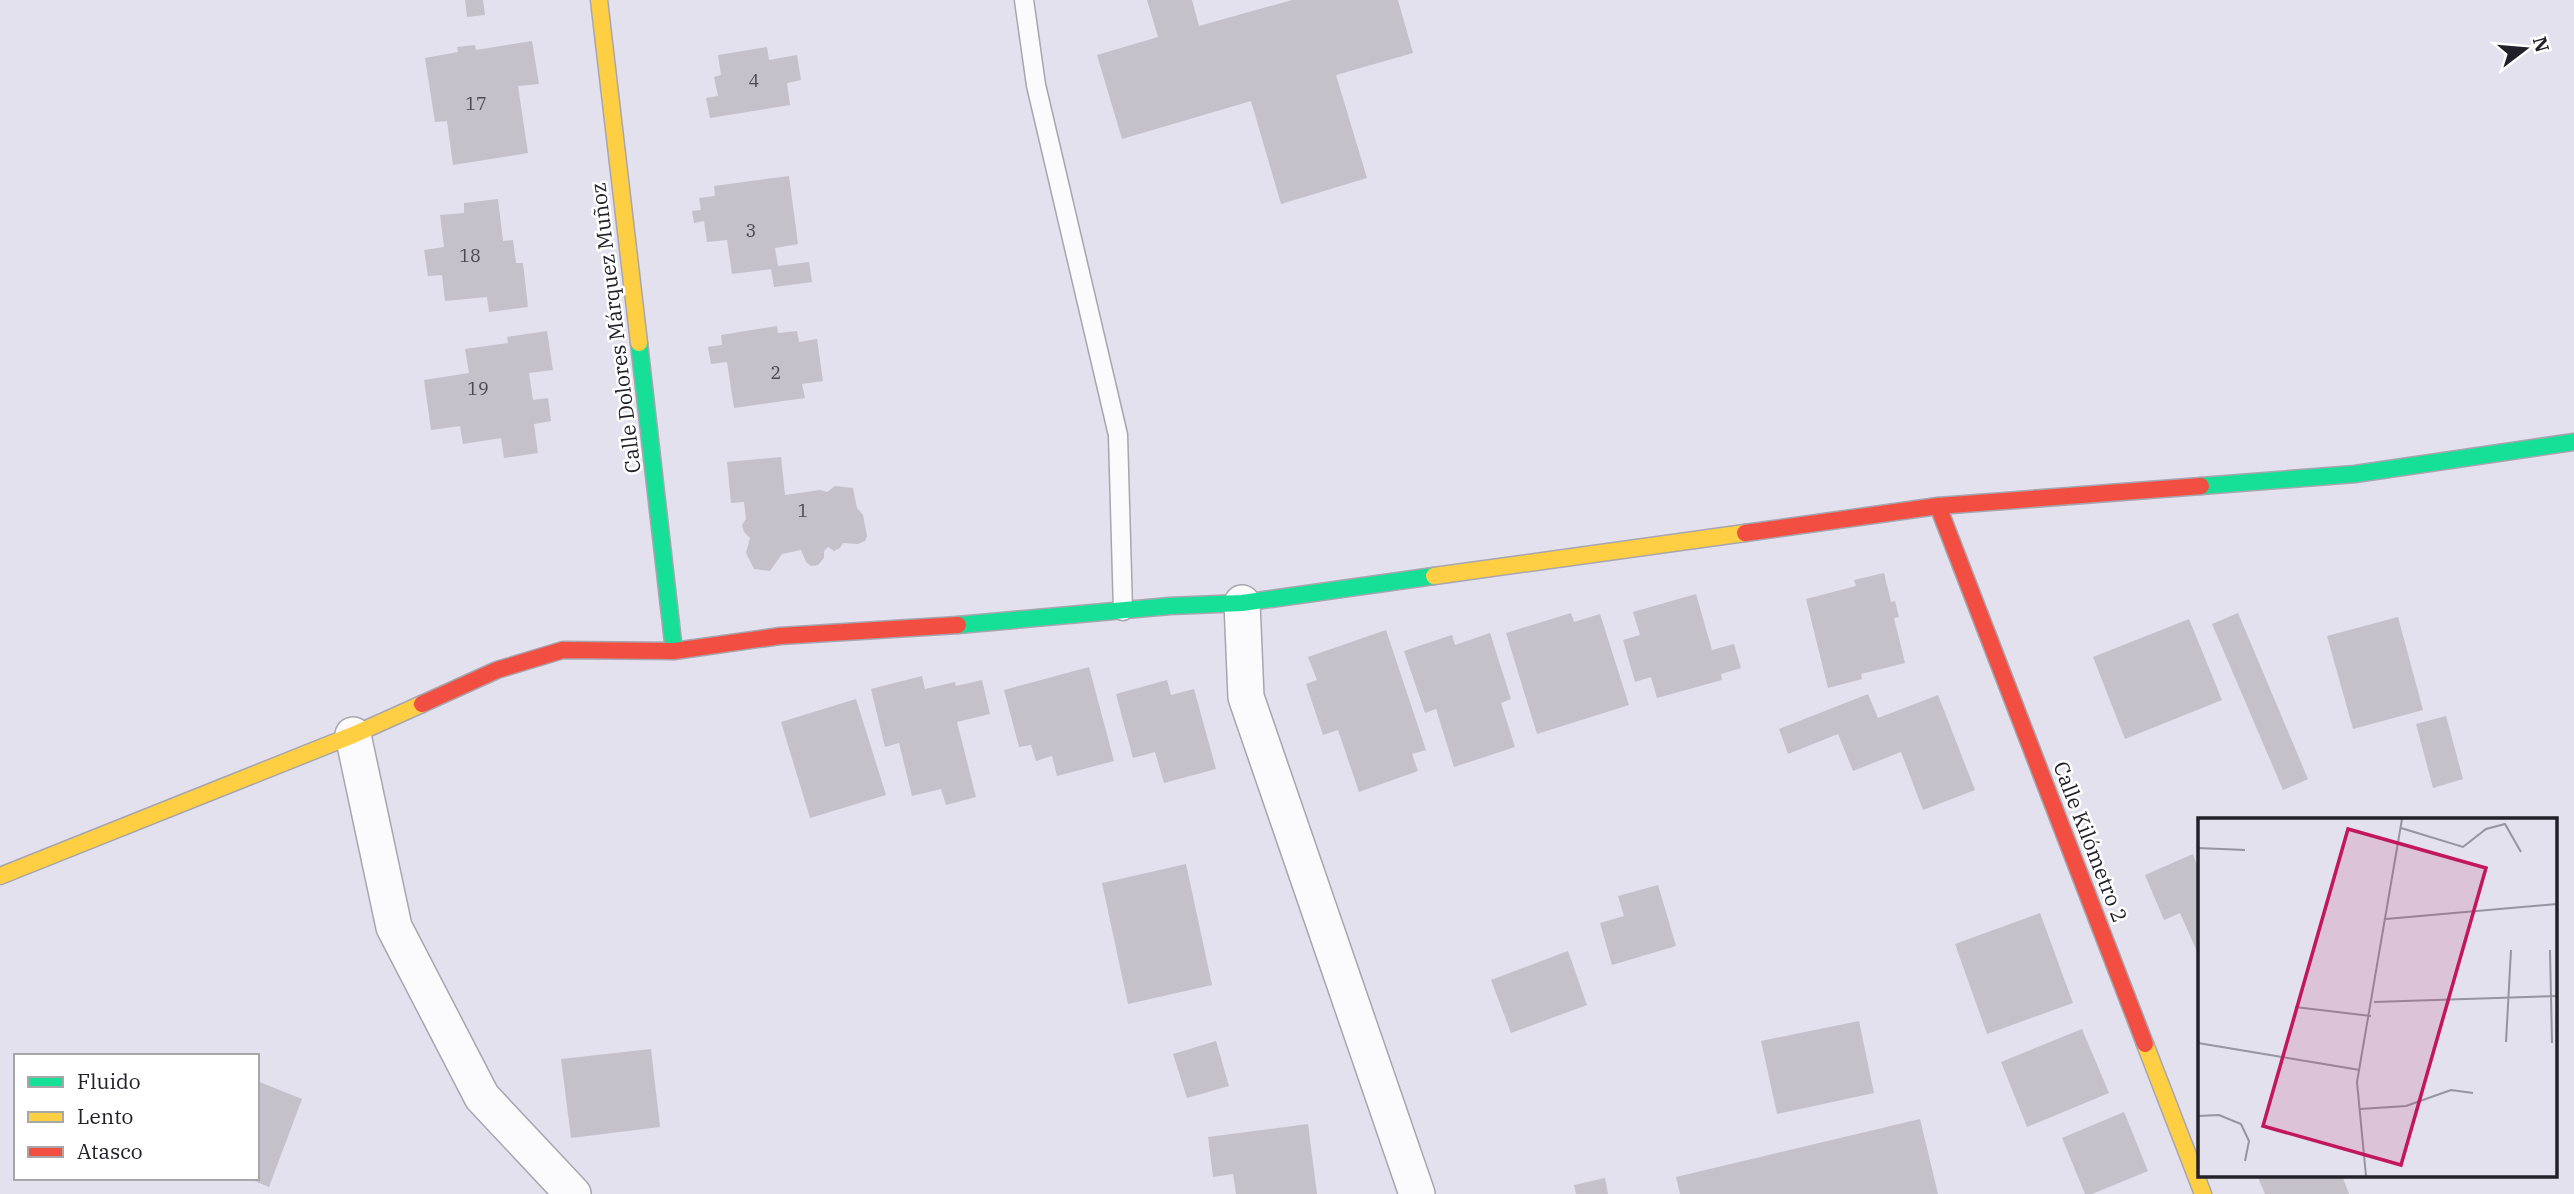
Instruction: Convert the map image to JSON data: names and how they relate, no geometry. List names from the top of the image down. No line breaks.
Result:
{"streets":{"street":["Calle Dolores Márquez Muñoz","Calle Kilómetro 2"]},"house_numbers":["4","17","3","18","2","19","1"],"legend":["Fluido","Lento","Atasco"],"north":"right"}
